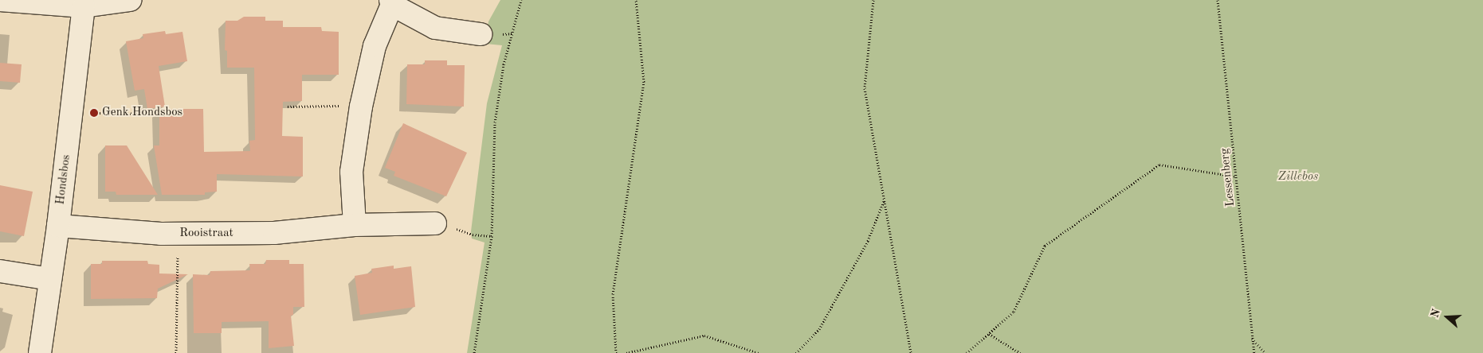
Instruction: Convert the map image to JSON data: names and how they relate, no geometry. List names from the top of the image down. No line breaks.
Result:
{"streets":{"street":["Hondsbos","Rooistraat"],"path":["Lessenberg"]},"crossings":[["Hondsbos","Rooistraat"]],"parks":["Zillebos"],"places":["Genk Hondsbos"],"north":"left"}
